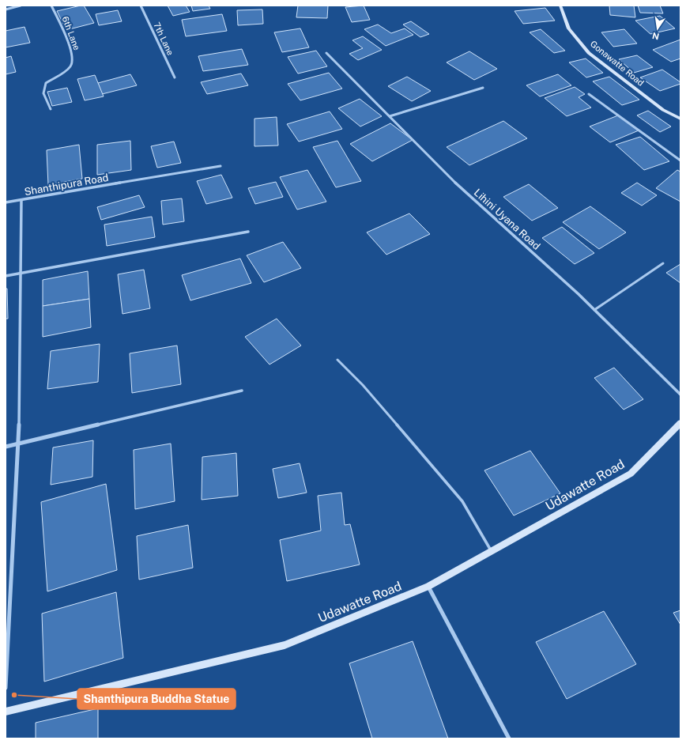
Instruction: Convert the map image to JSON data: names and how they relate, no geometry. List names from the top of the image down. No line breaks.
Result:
{"streets":{"street":["6th Lane","7th Lane","Gonawatte Road","Shanthipura Road","Lihini Uyana Road","Udawatte Road"]},"places":["Shanthipura Buddha Statue"],"north":"bottom"}
